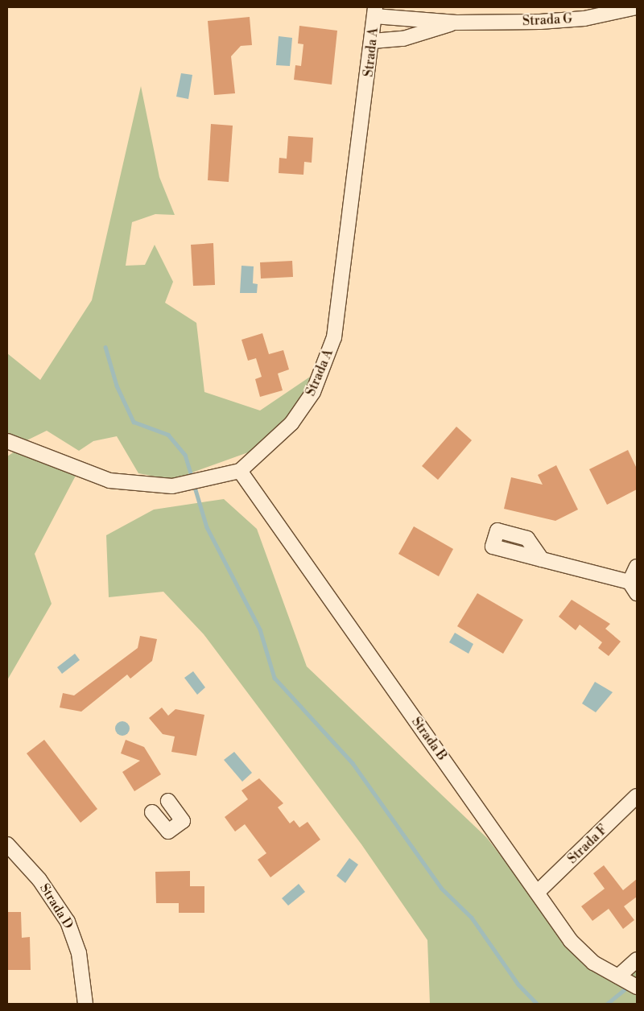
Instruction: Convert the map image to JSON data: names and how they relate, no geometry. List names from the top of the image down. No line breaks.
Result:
{"streets":{"street":["Strada G","Strada A","Strada B","Strada F","Strada D"]},"crossings":[["Strada G","Strada A"],["Strada A","Strada B"],["Strada B","Strada F"]]}
